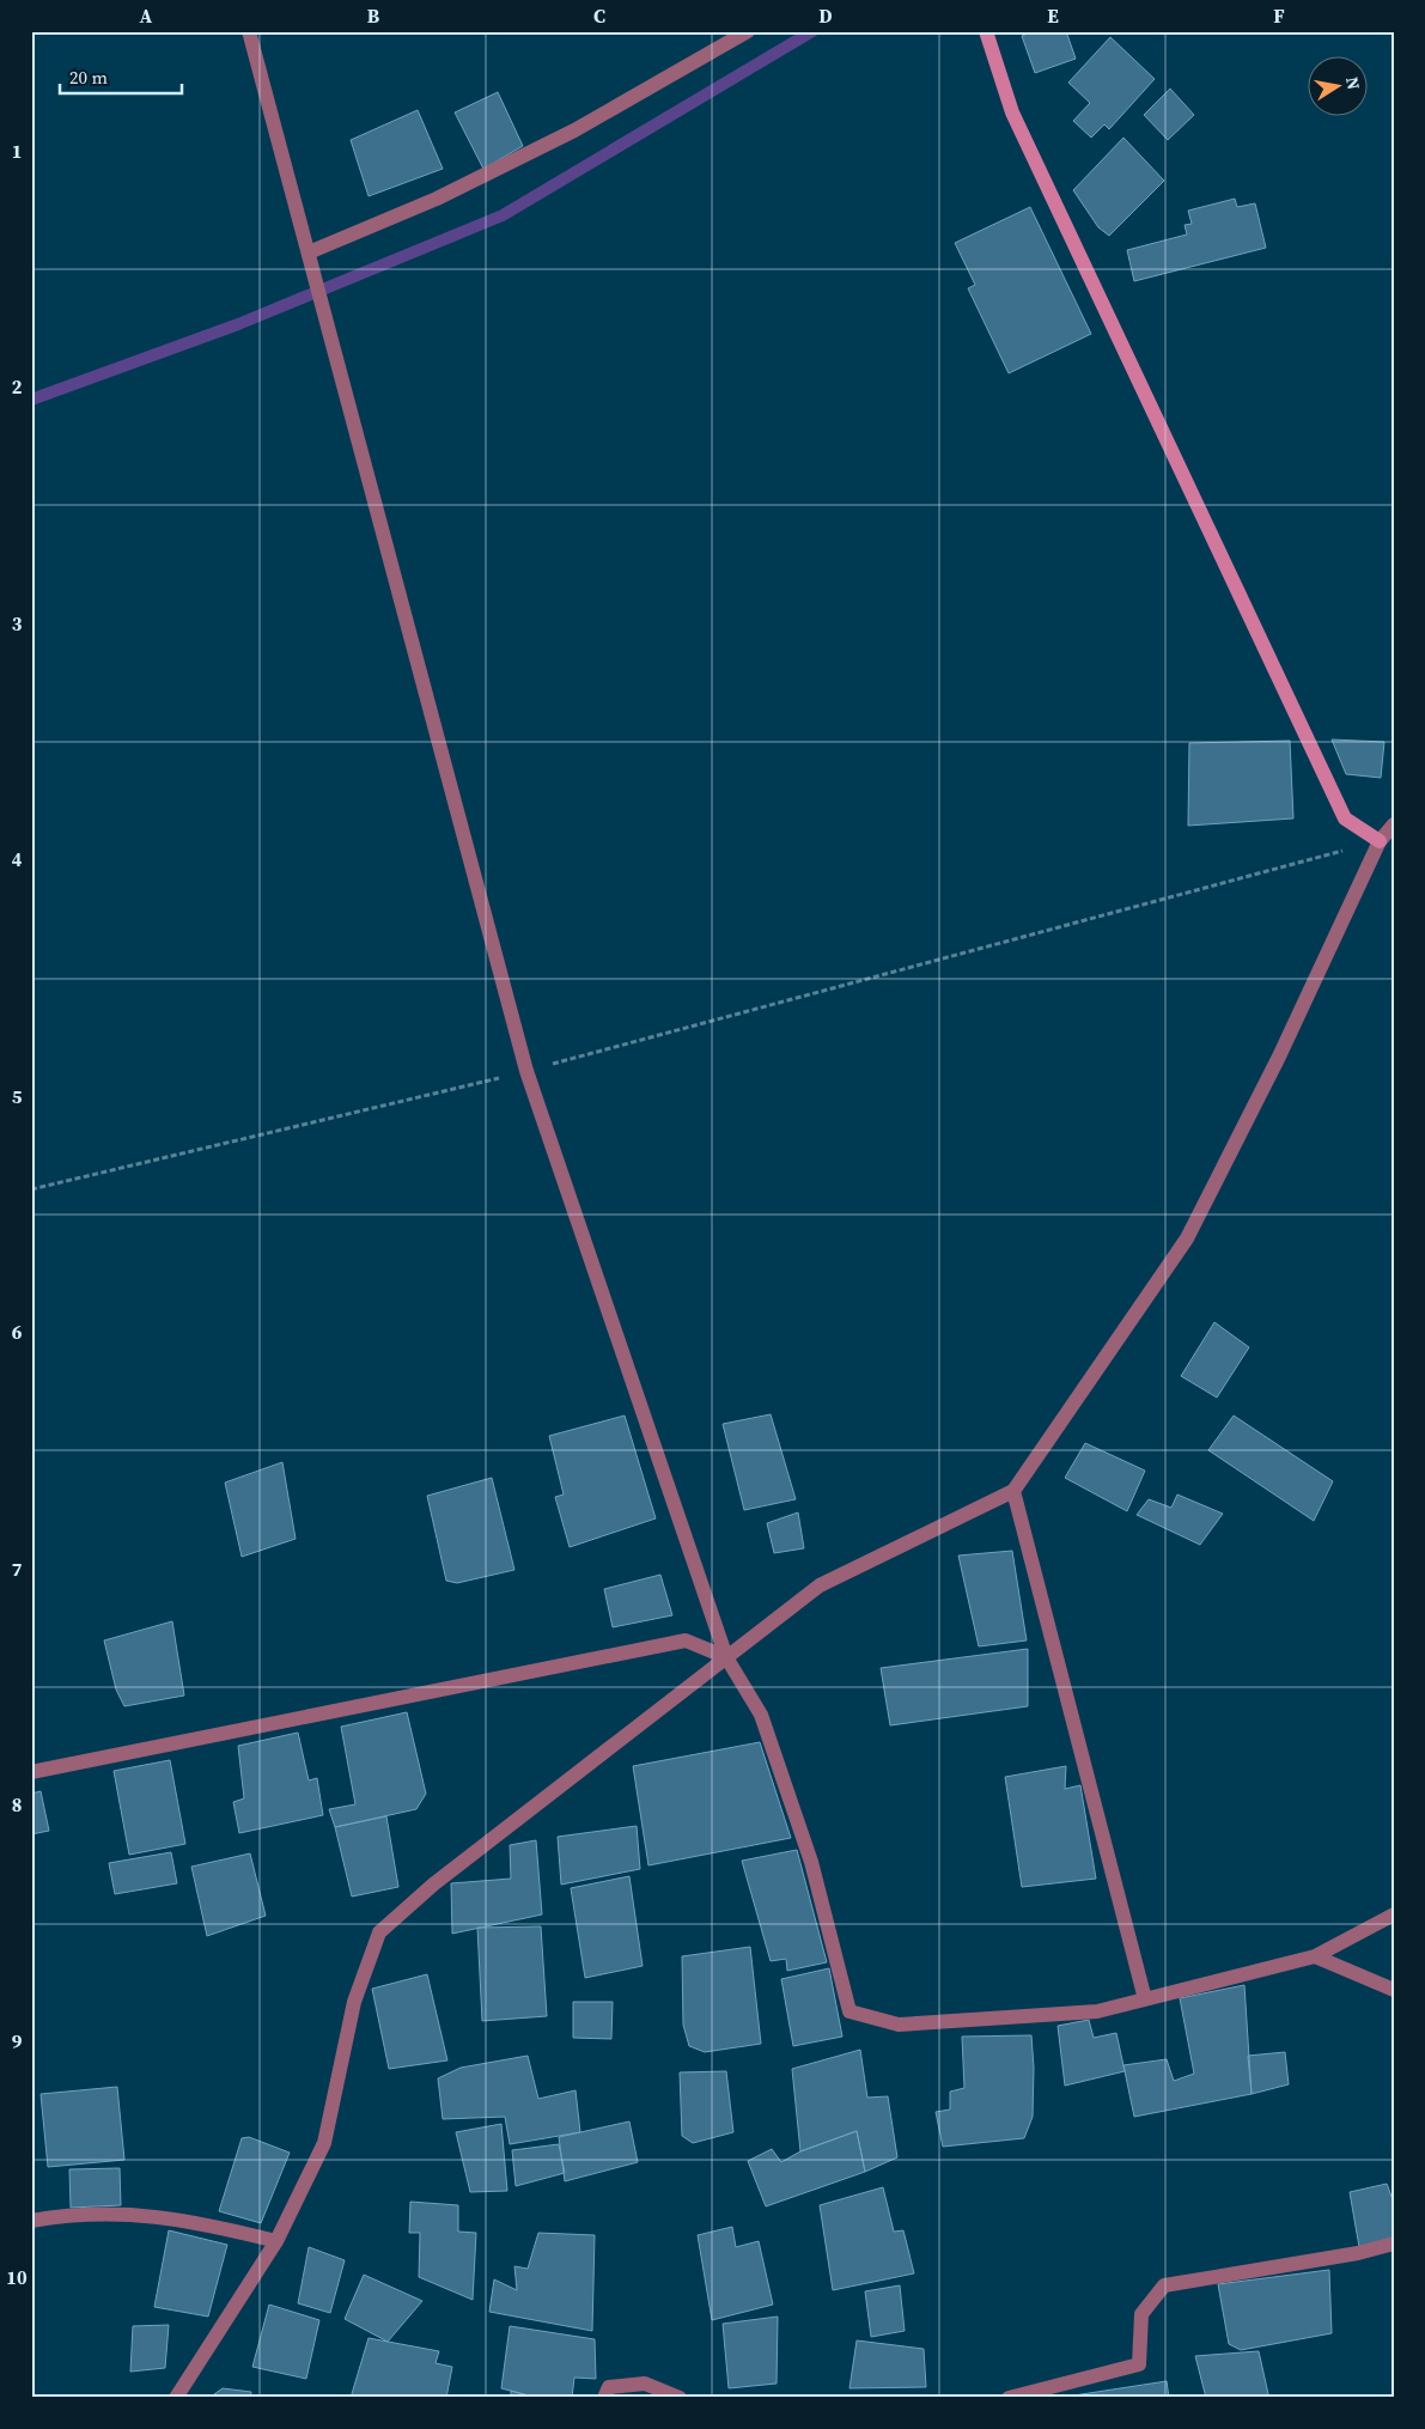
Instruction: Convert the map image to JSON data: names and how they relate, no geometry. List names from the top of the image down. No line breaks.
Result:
{"scale_bar":"20 m","north":"right","grid":{"columns":["A","B","C","D","E","F"],"rows":["1","2","3","4","5","6","7","8","9","10"]}}
